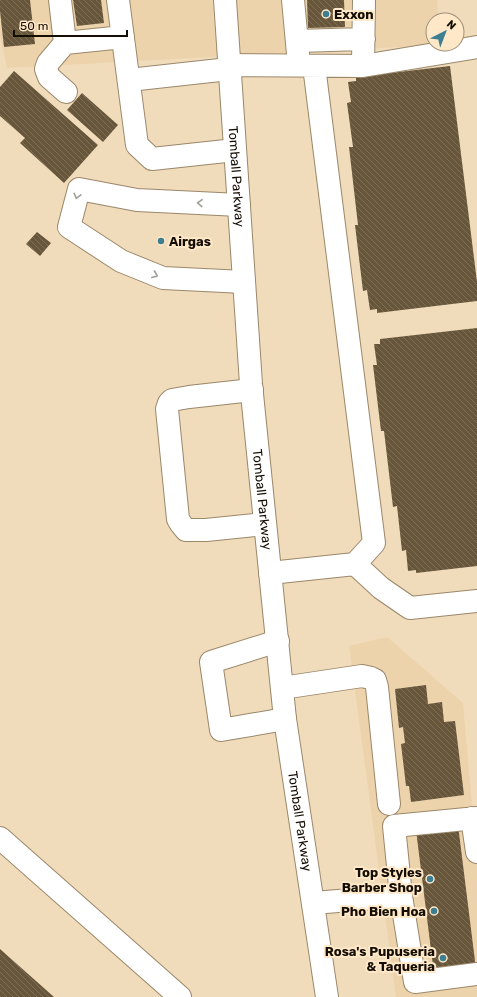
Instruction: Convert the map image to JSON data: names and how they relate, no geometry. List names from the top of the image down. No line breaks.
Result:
{"streets":{"main road":["Tomball Parkway"]},"places":["Exxon","Airgas","Top Styles Barber Shop","Pho Bien Hoa","Rosa's Pupuseria & Taqueria"],"scale_bar":"50 m","north":"top right"}
